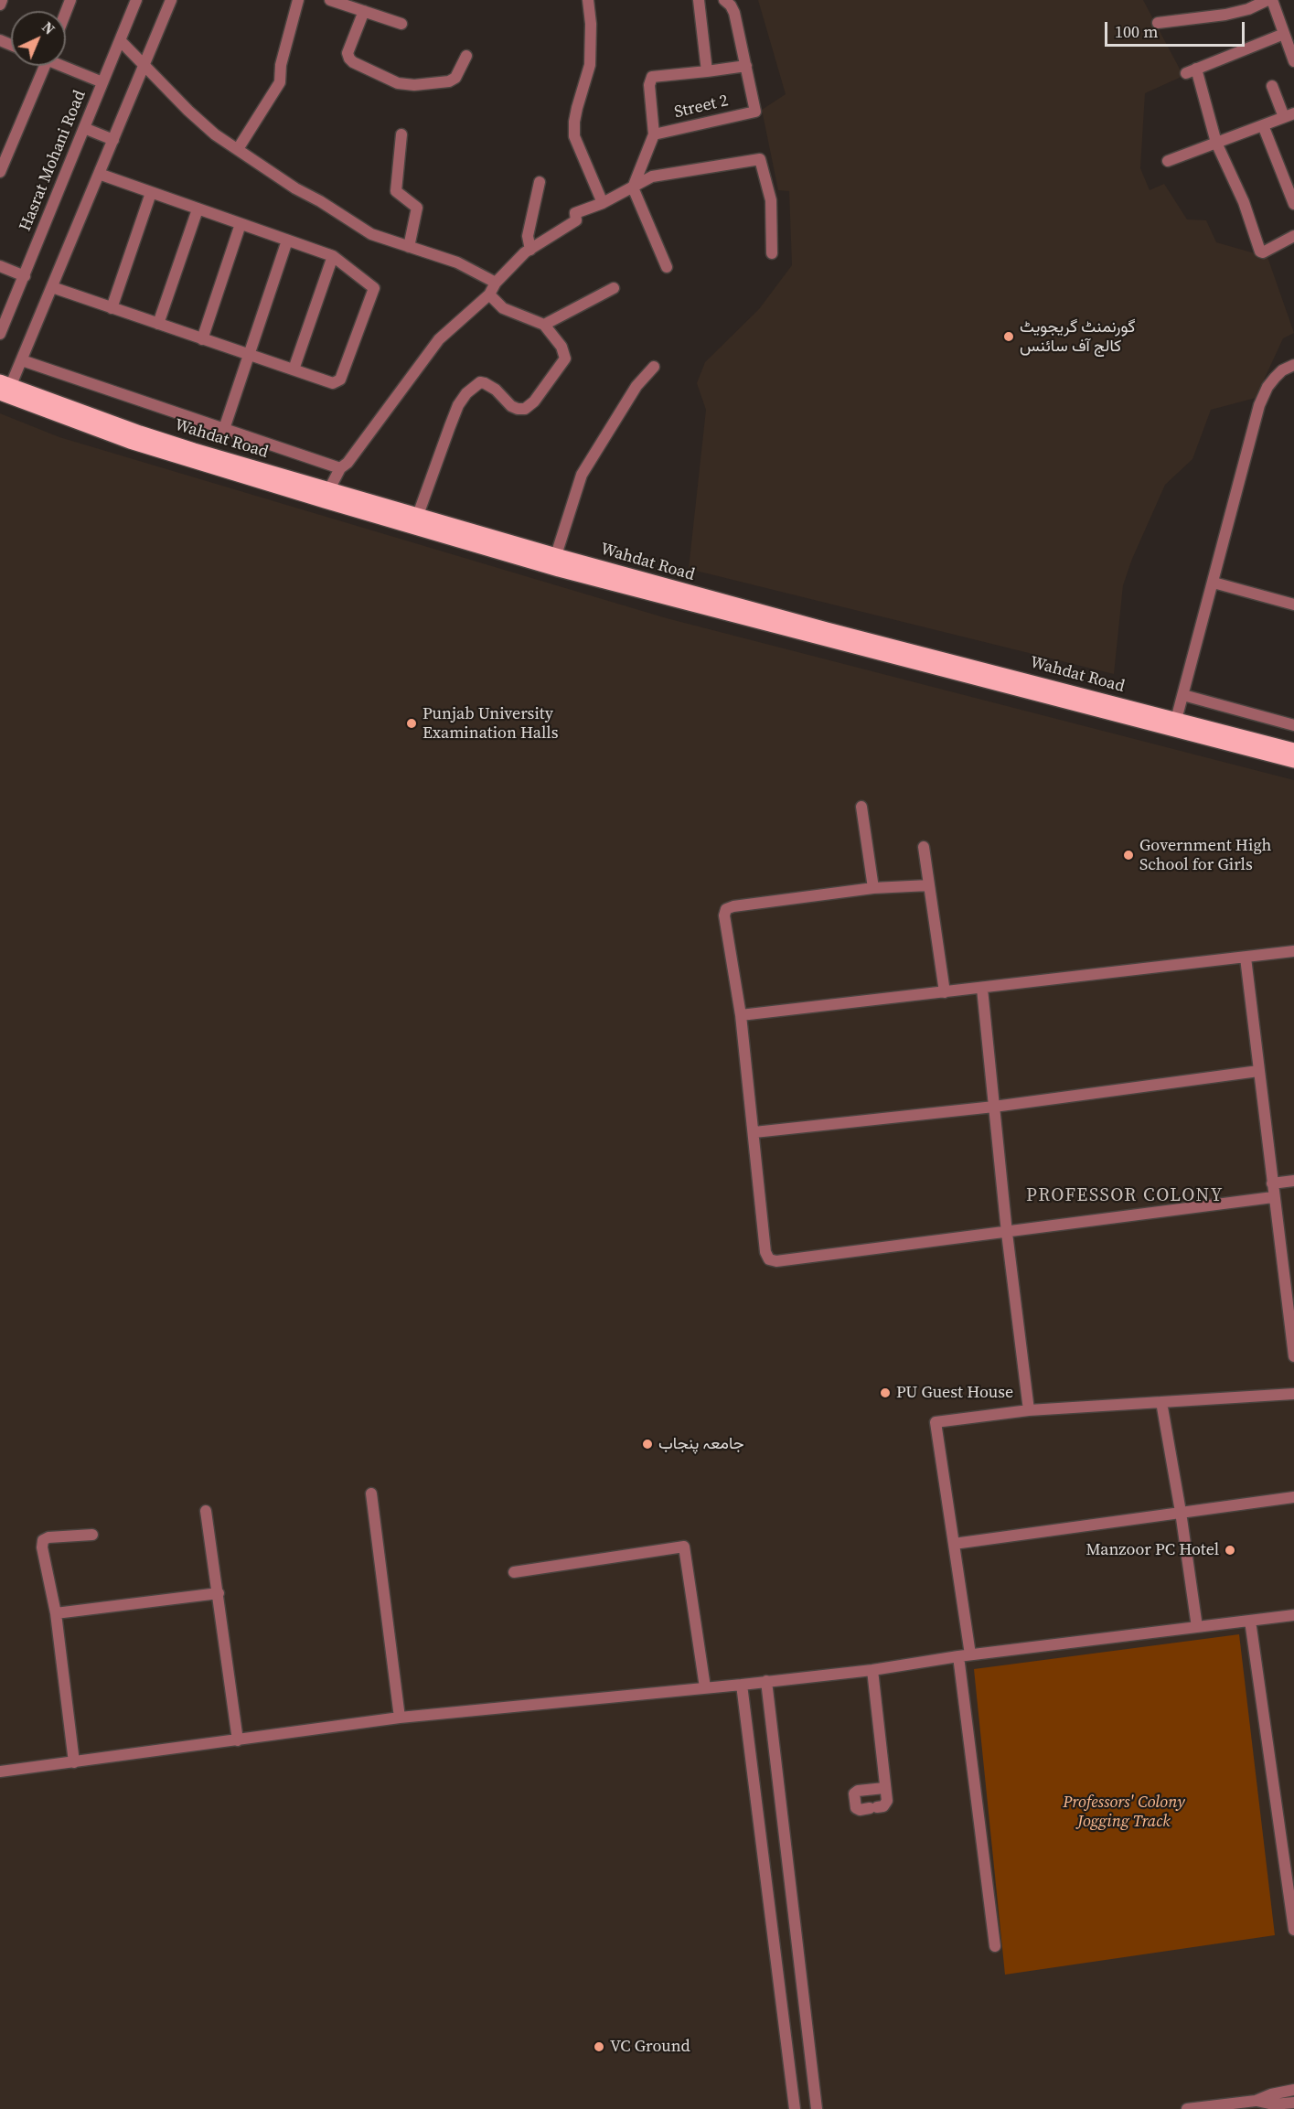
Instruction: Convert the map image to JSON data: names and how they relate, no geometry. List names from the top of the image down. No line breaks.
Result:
{"streets":{"main road":["Wahdat Road"],"street":["Street 2","Hasrat Mohani Road"]},"districts":["PROFESSOR COLONY"],"parks":["Professors' Colony Jogging Track"],"places":["گورنمنٹ گریجویٹ کالج آف سائنس","Punjab University Examination Halls","Government High School for Girls","PU Guest House","جامعہ پنجاب","Manzoor PC Hotel","VC Ground"],"scale_bar":"100 m","north":"top right"}
